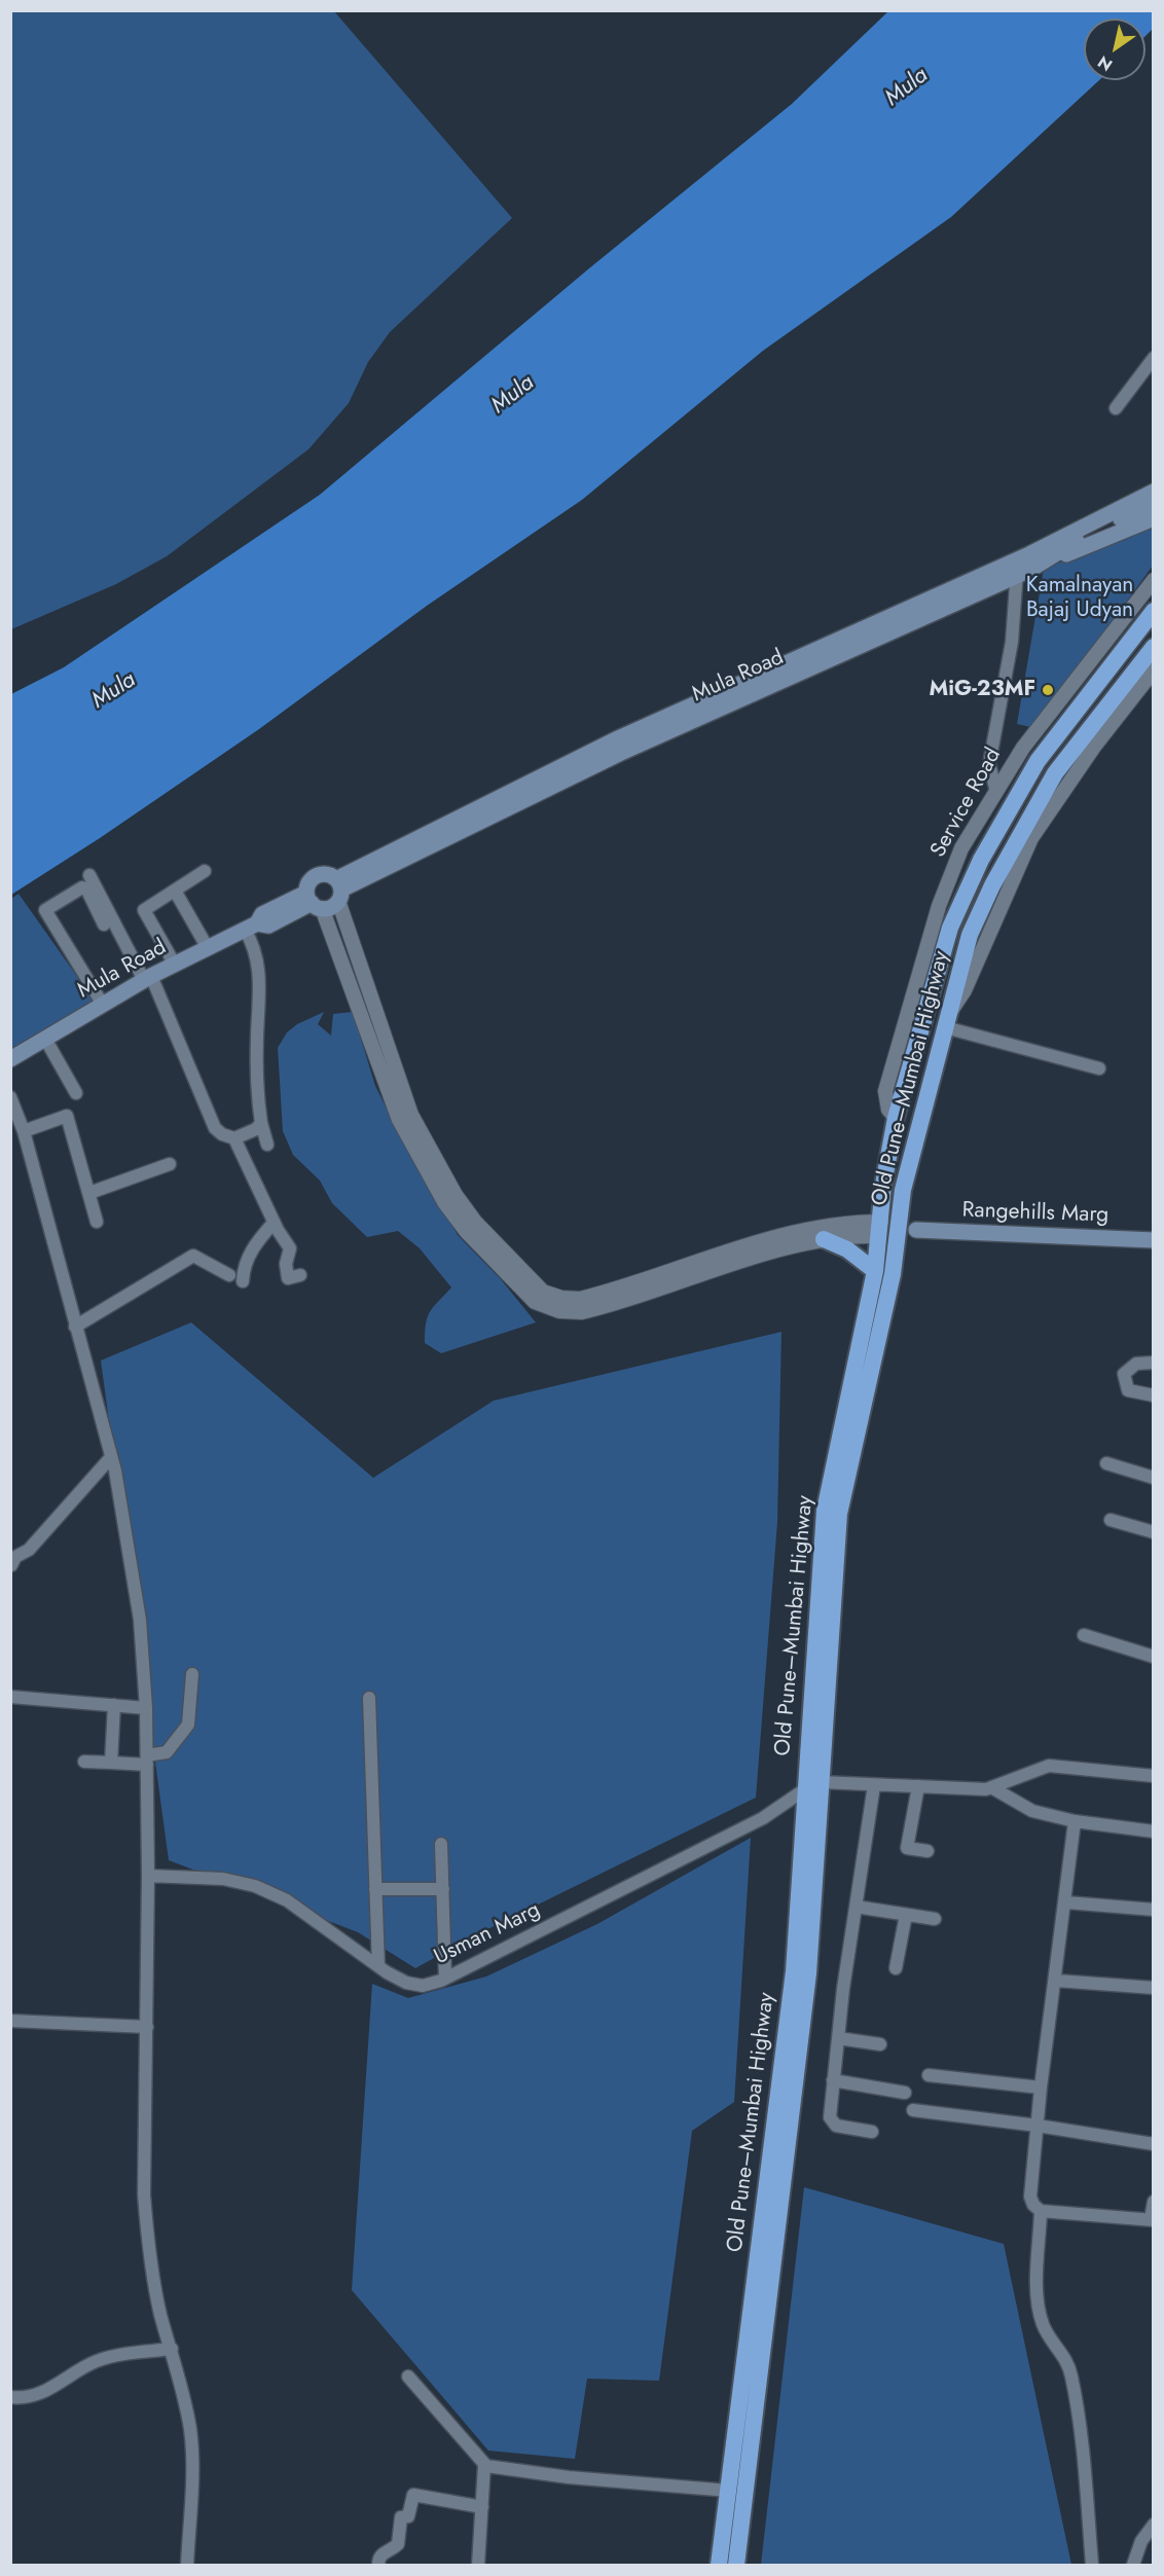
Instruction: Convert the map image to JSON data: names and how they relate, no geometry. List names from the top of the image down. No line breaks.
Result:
{"streets":{"highway":["Old Pune–Mumbai Highway"],"main road":["Mula Road","Rangehills Marg"],"street":["Service Road","Usman Marg"]},"crossings":[["Service Road","Old Pune–Mumbai Highway"],["Old Pune–Mumbai Highway","Rangehills Marg"],["Old Pune–Mumbai Highway","Usman Marg"]],"water":["Mula"],"parks":["Kamalnayan Bajaj Udyan"],"places":["MiG-23MF"],"north":"bottom left"}
